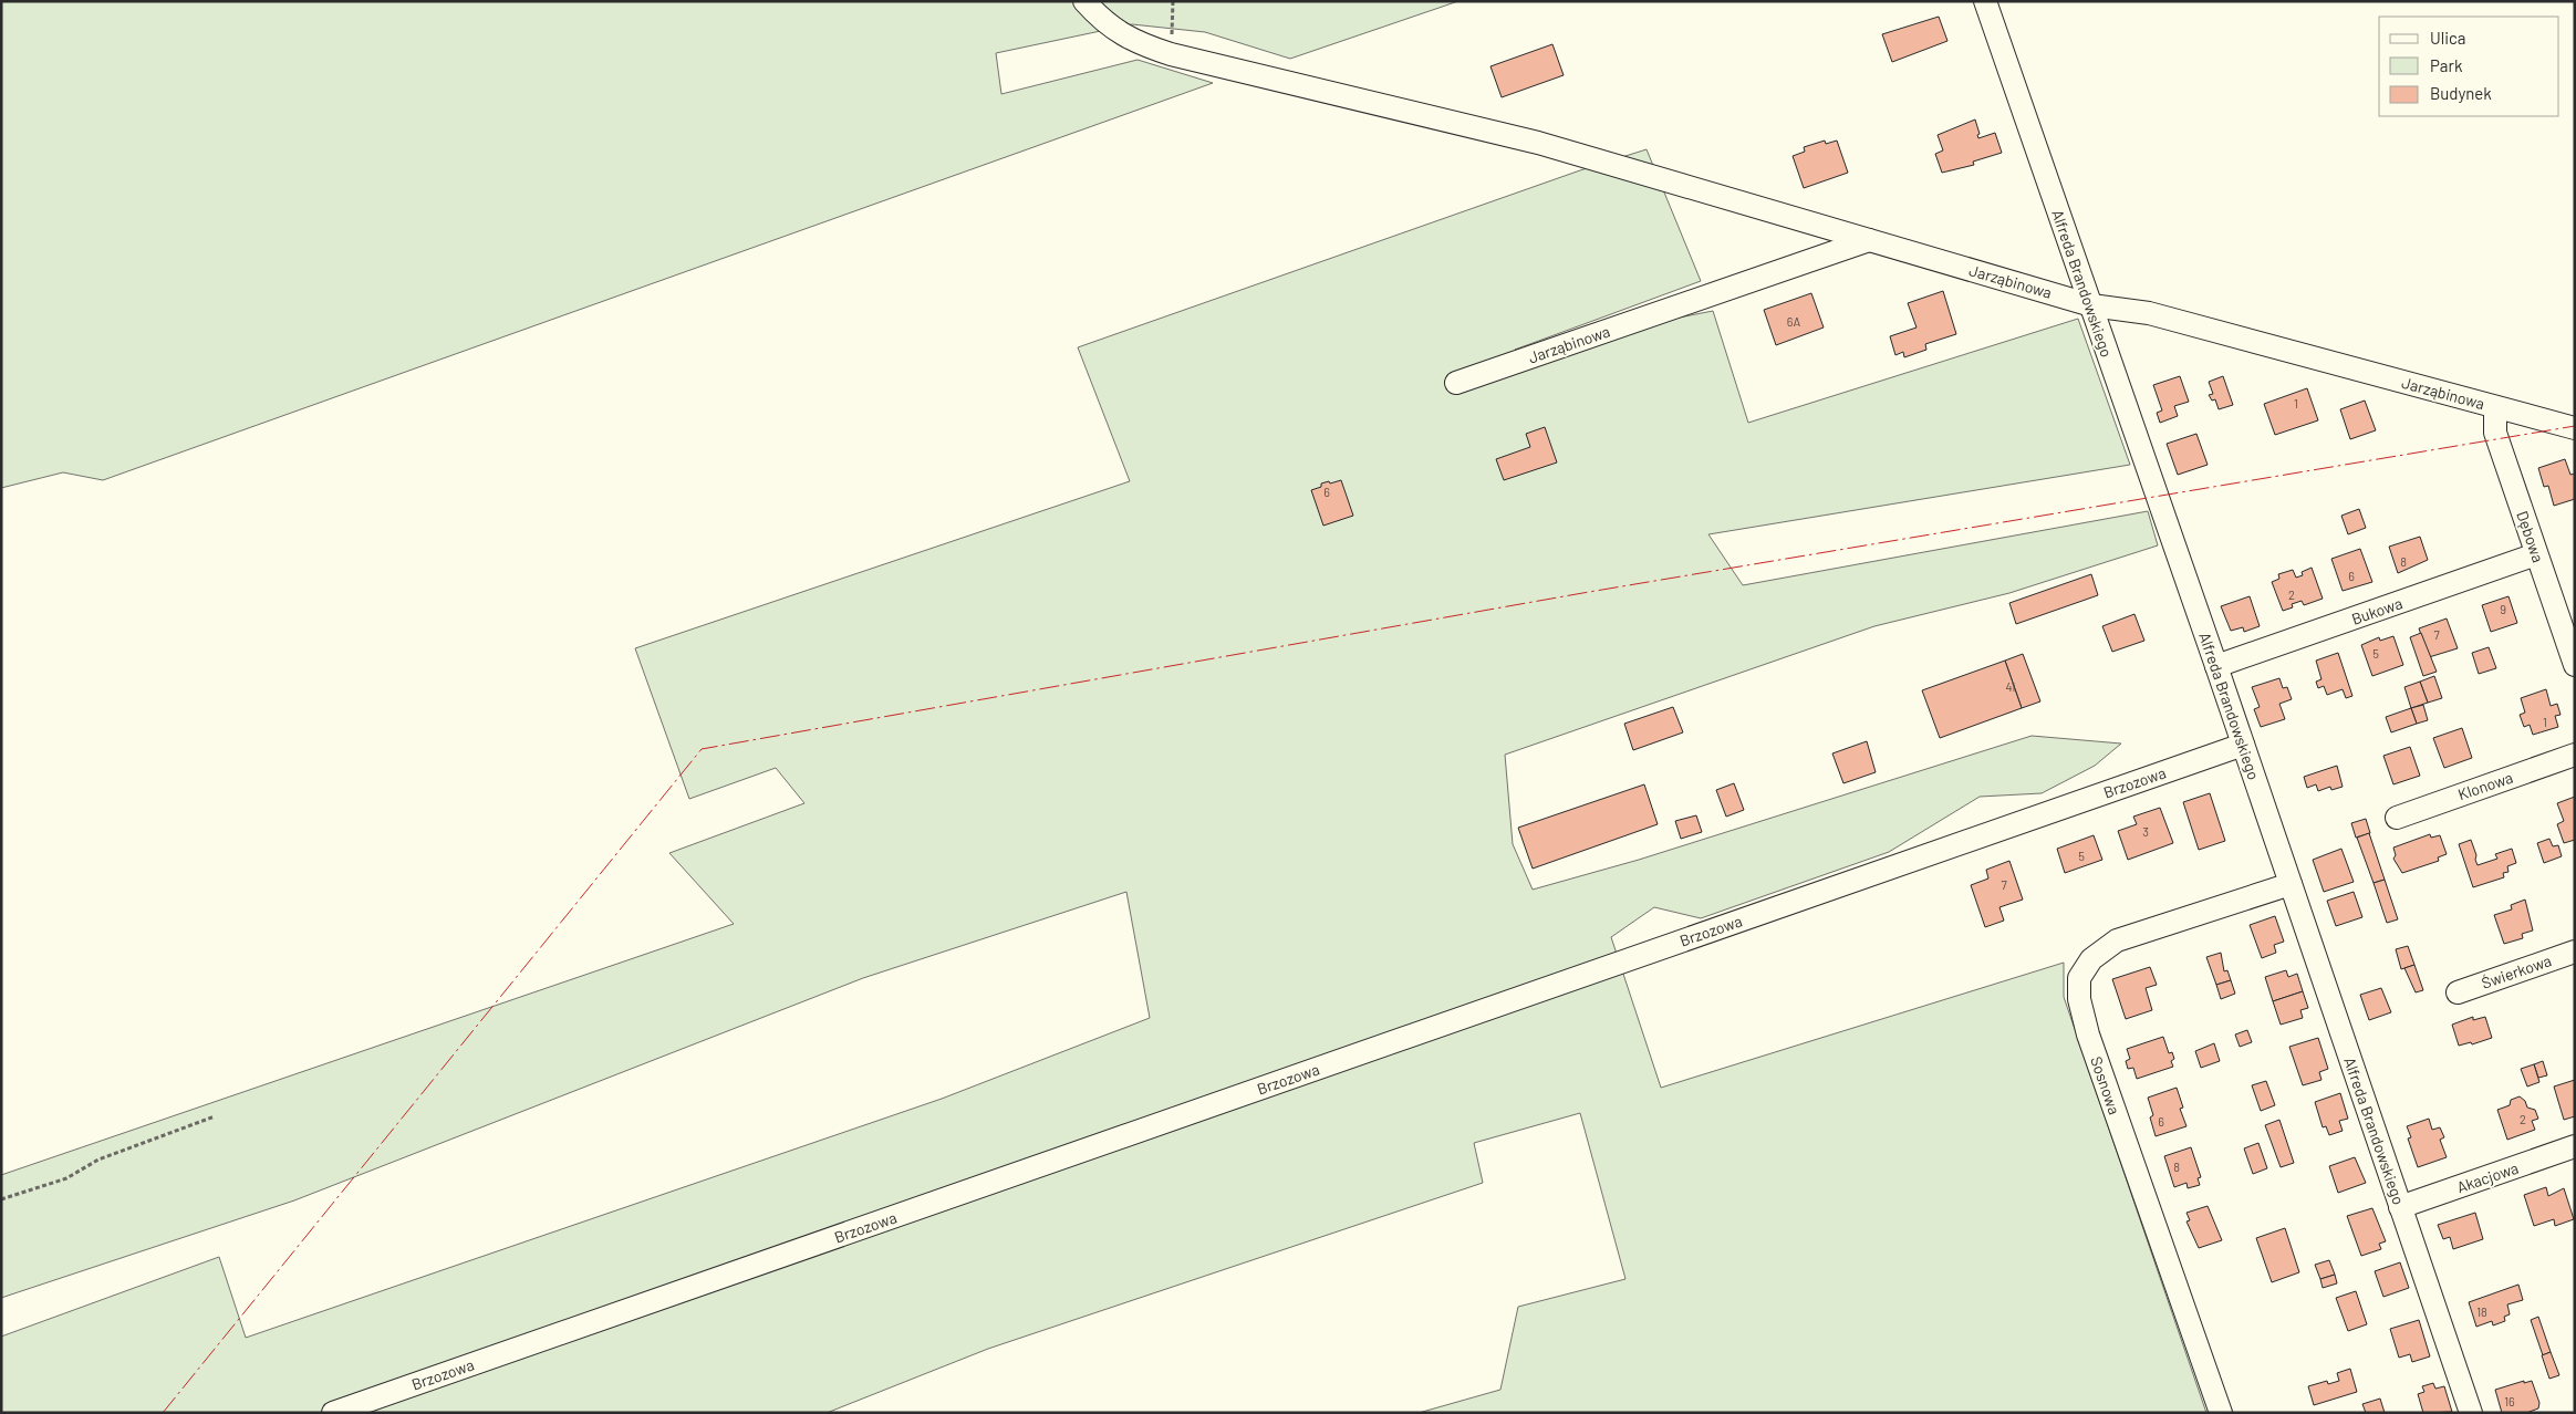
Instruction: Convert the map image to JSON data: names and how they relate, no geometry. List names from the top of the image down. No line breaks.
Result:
{"streets":{"street":["Jarząbinowa","Alfreda Brandowskiego","Dębowa","Bukowa","Brzozowa","Klonowa","Świerkowa","Sosnowa","Akacjowa"]},"crossings":[["Jarząbinowa","Alfreda Brandowskiego"],["Jarząbinowa","Dębowa"],["Alfreda Brandowskiego","Bukowa"],["Alfreda Brandowskiego","Brzozowa"],["Alfreda Brandowskiego","Sosnowa"],["Alfreda Brandowskiego","Akacjowa"],["Dębowa","Bukowa"]],"house_numbers":["6A","1","6","8","6","2","9","7","5","41","1","3","5","7","2","6","8","18","16"],"legend":["Ulica","Park","Budynek"]}
